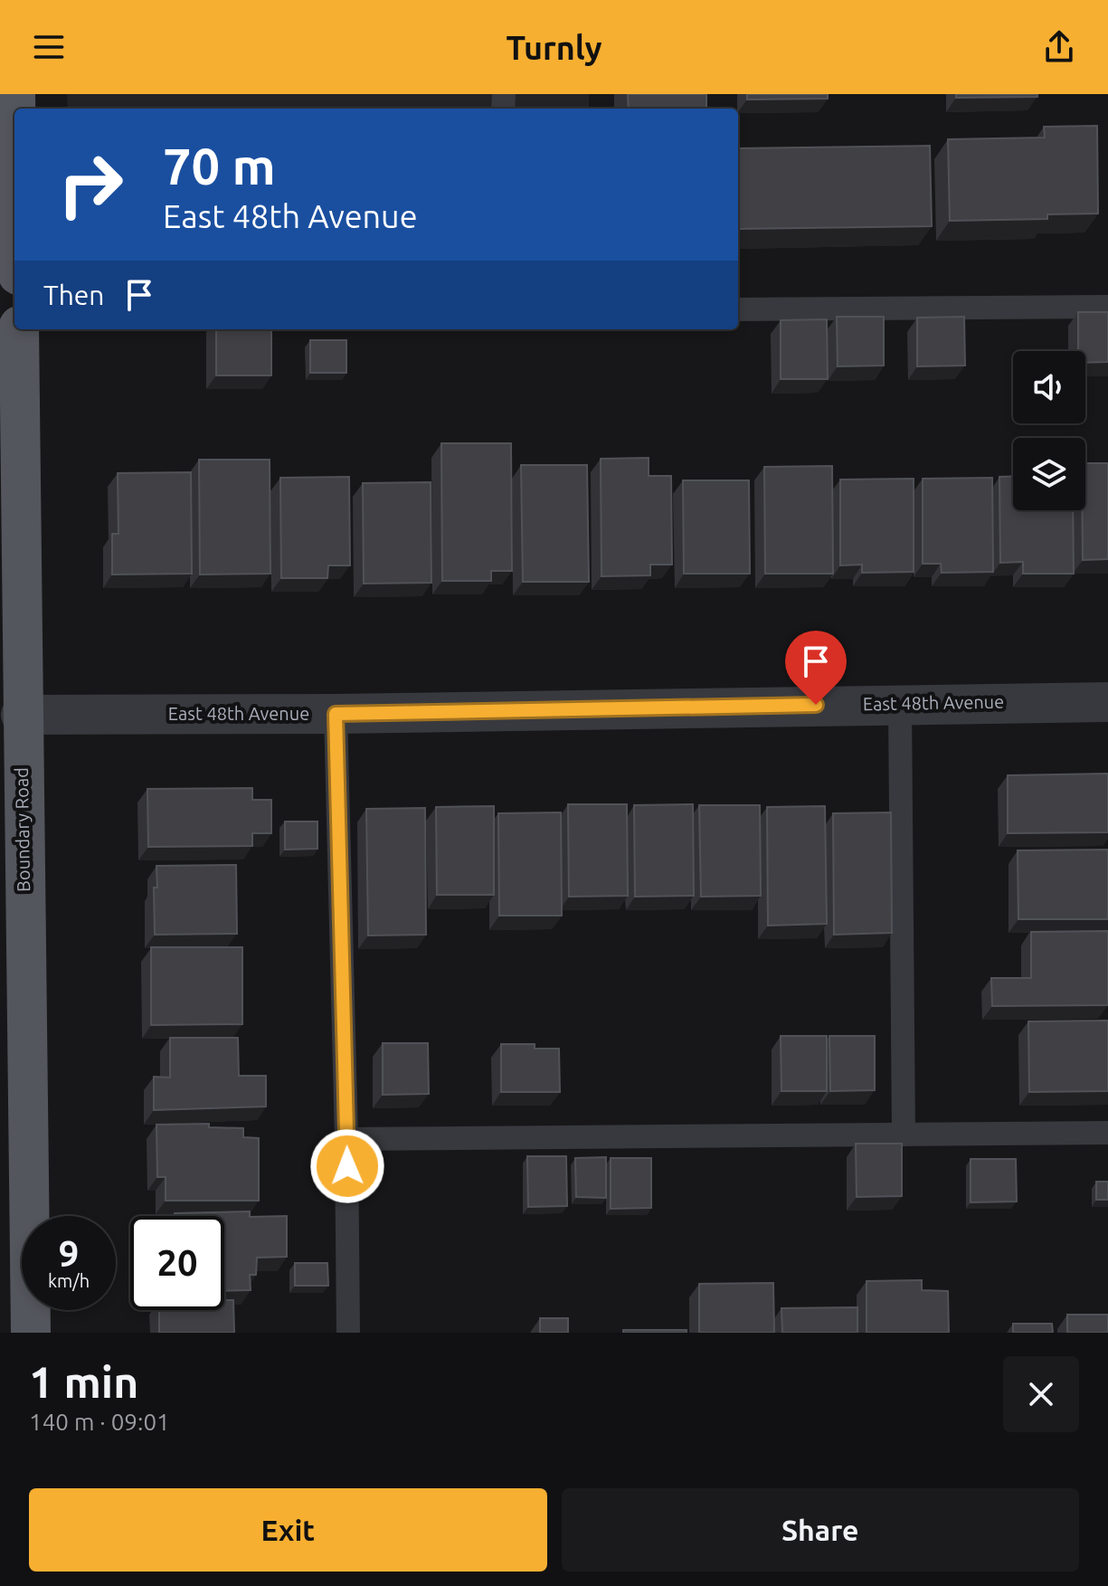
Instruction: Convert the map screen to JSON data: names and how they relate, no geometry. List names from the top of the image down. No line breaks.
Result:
{"streets":{"main road":["Boundary Road"],"street":["East 48th Avenue"]},"crossings":[["East 48th Avenue","Boundary Road"]],"page":{"header":"Turnly","turn":["70 m","East 48th Avenue"],"then":"Then","speed":"9 km/h","limit":"20","heading":["1 min","140 m · 09:01"],"buttons":["Exit","Share"]}}
